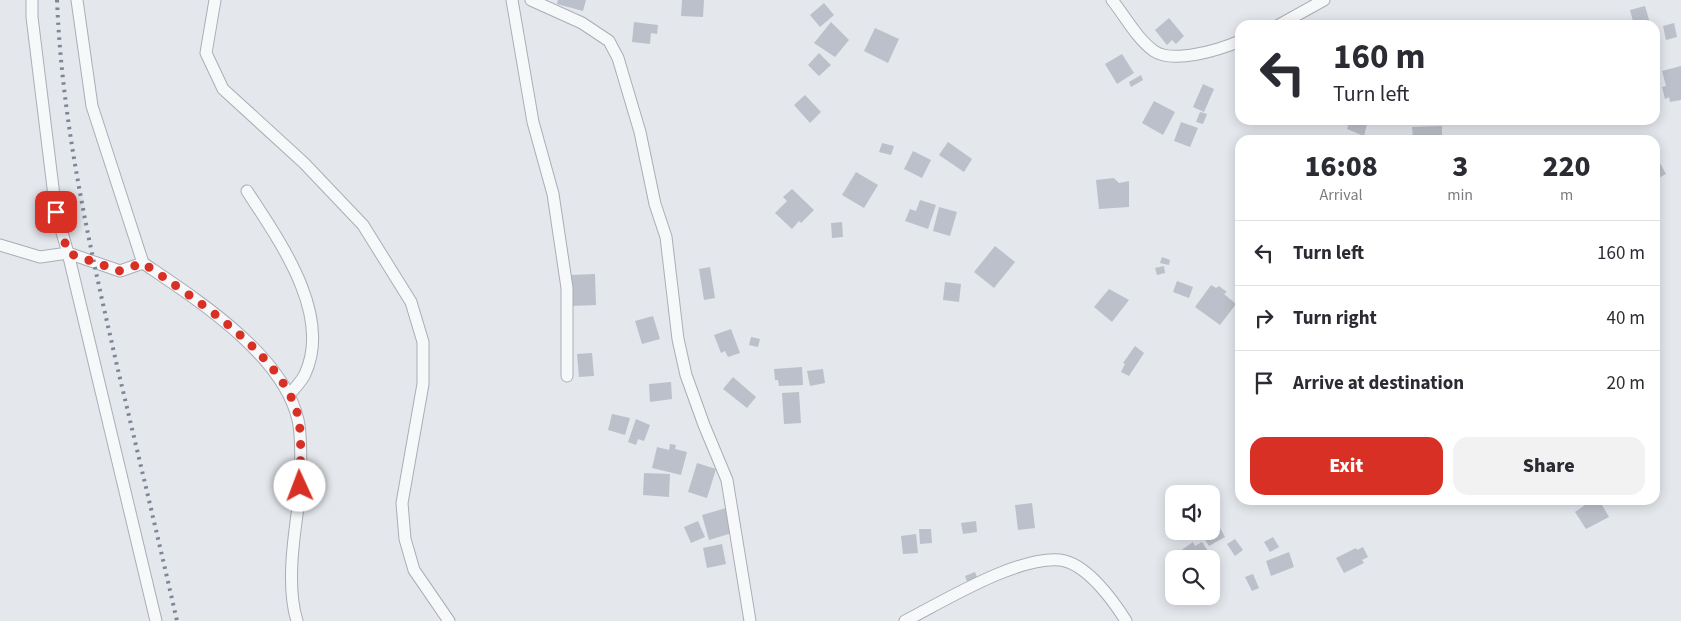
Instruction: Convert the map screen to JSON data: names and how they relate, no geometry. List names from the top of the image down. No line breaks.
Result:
{"page":{"turn":["160 m","Turn left"],"eta":["16:08","Arrival","3","min","220","m"],"list":[{"name":"Turn left","value":"160 m"},{"name":"Turn right","value":"40 m"},{"name":"Arrive at destination","value":"20 m"}],"buttons":["Exit","Share"]}}
